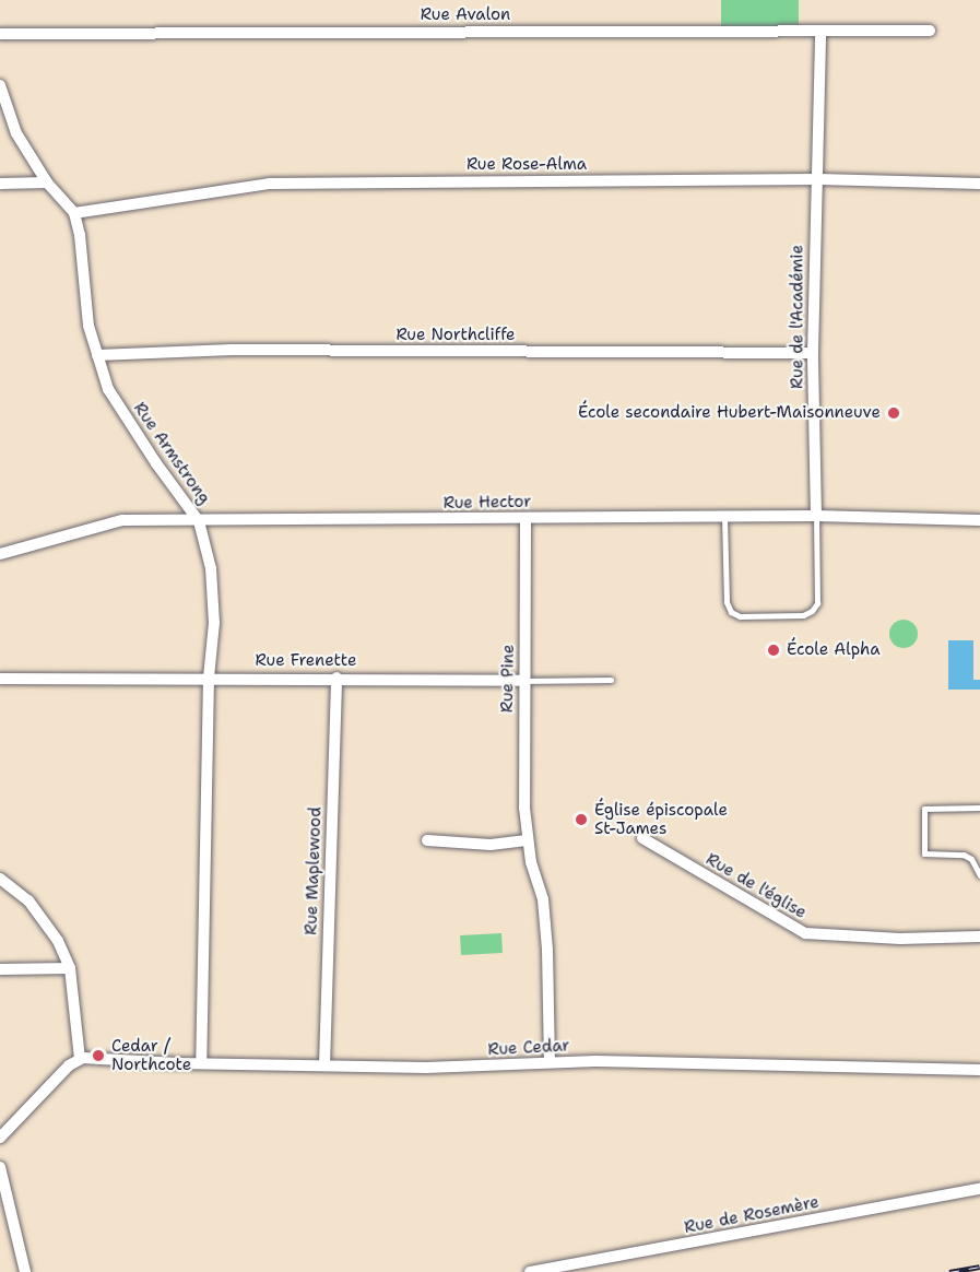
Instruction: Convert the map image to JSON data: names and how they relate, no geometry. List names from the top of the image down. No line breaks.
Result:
{"streets":{"street":["Rue Avalon","Rue Rose-Alma","Rue de l'Académie","Rue Northcliffe","Rue Armstrong","Rue Hector","Rue Frenette","Rue Pine","Rue Maplewood","Rue de l'église","Rue Cedar","Rue de Rosemère"]},"crossings":[["Rue Avalon","Rue de l'Académie"],["Rue Rose-Alma","Rue de l'Académie"],["Rue Rose-Alma","Rue Armstrong"],["Rue de l'Académie","Rue Northcliffe"],["Rue de l'Académie","Rue Hector"],["Rue Northcliffe","Rue Armstrong"],["Rue Armstrong","Rue Hector"],["Rue Armstrong","Rue Frenette"],["Rue Armstrong","Rue Cedar"],["Rue Hector","Rue Pine"],["Rue Frenette","Rue Pine"],["Rue Frenette","Rue Maplewood"],["Rue Pine","Rue Cedar"],["Rue Maplewood","Rue Cedar"]],"places":["École secondaire Hubert-Maisonneuve","École Alpha","Église épiscopale St-James","Cedar / Northcote"]}
